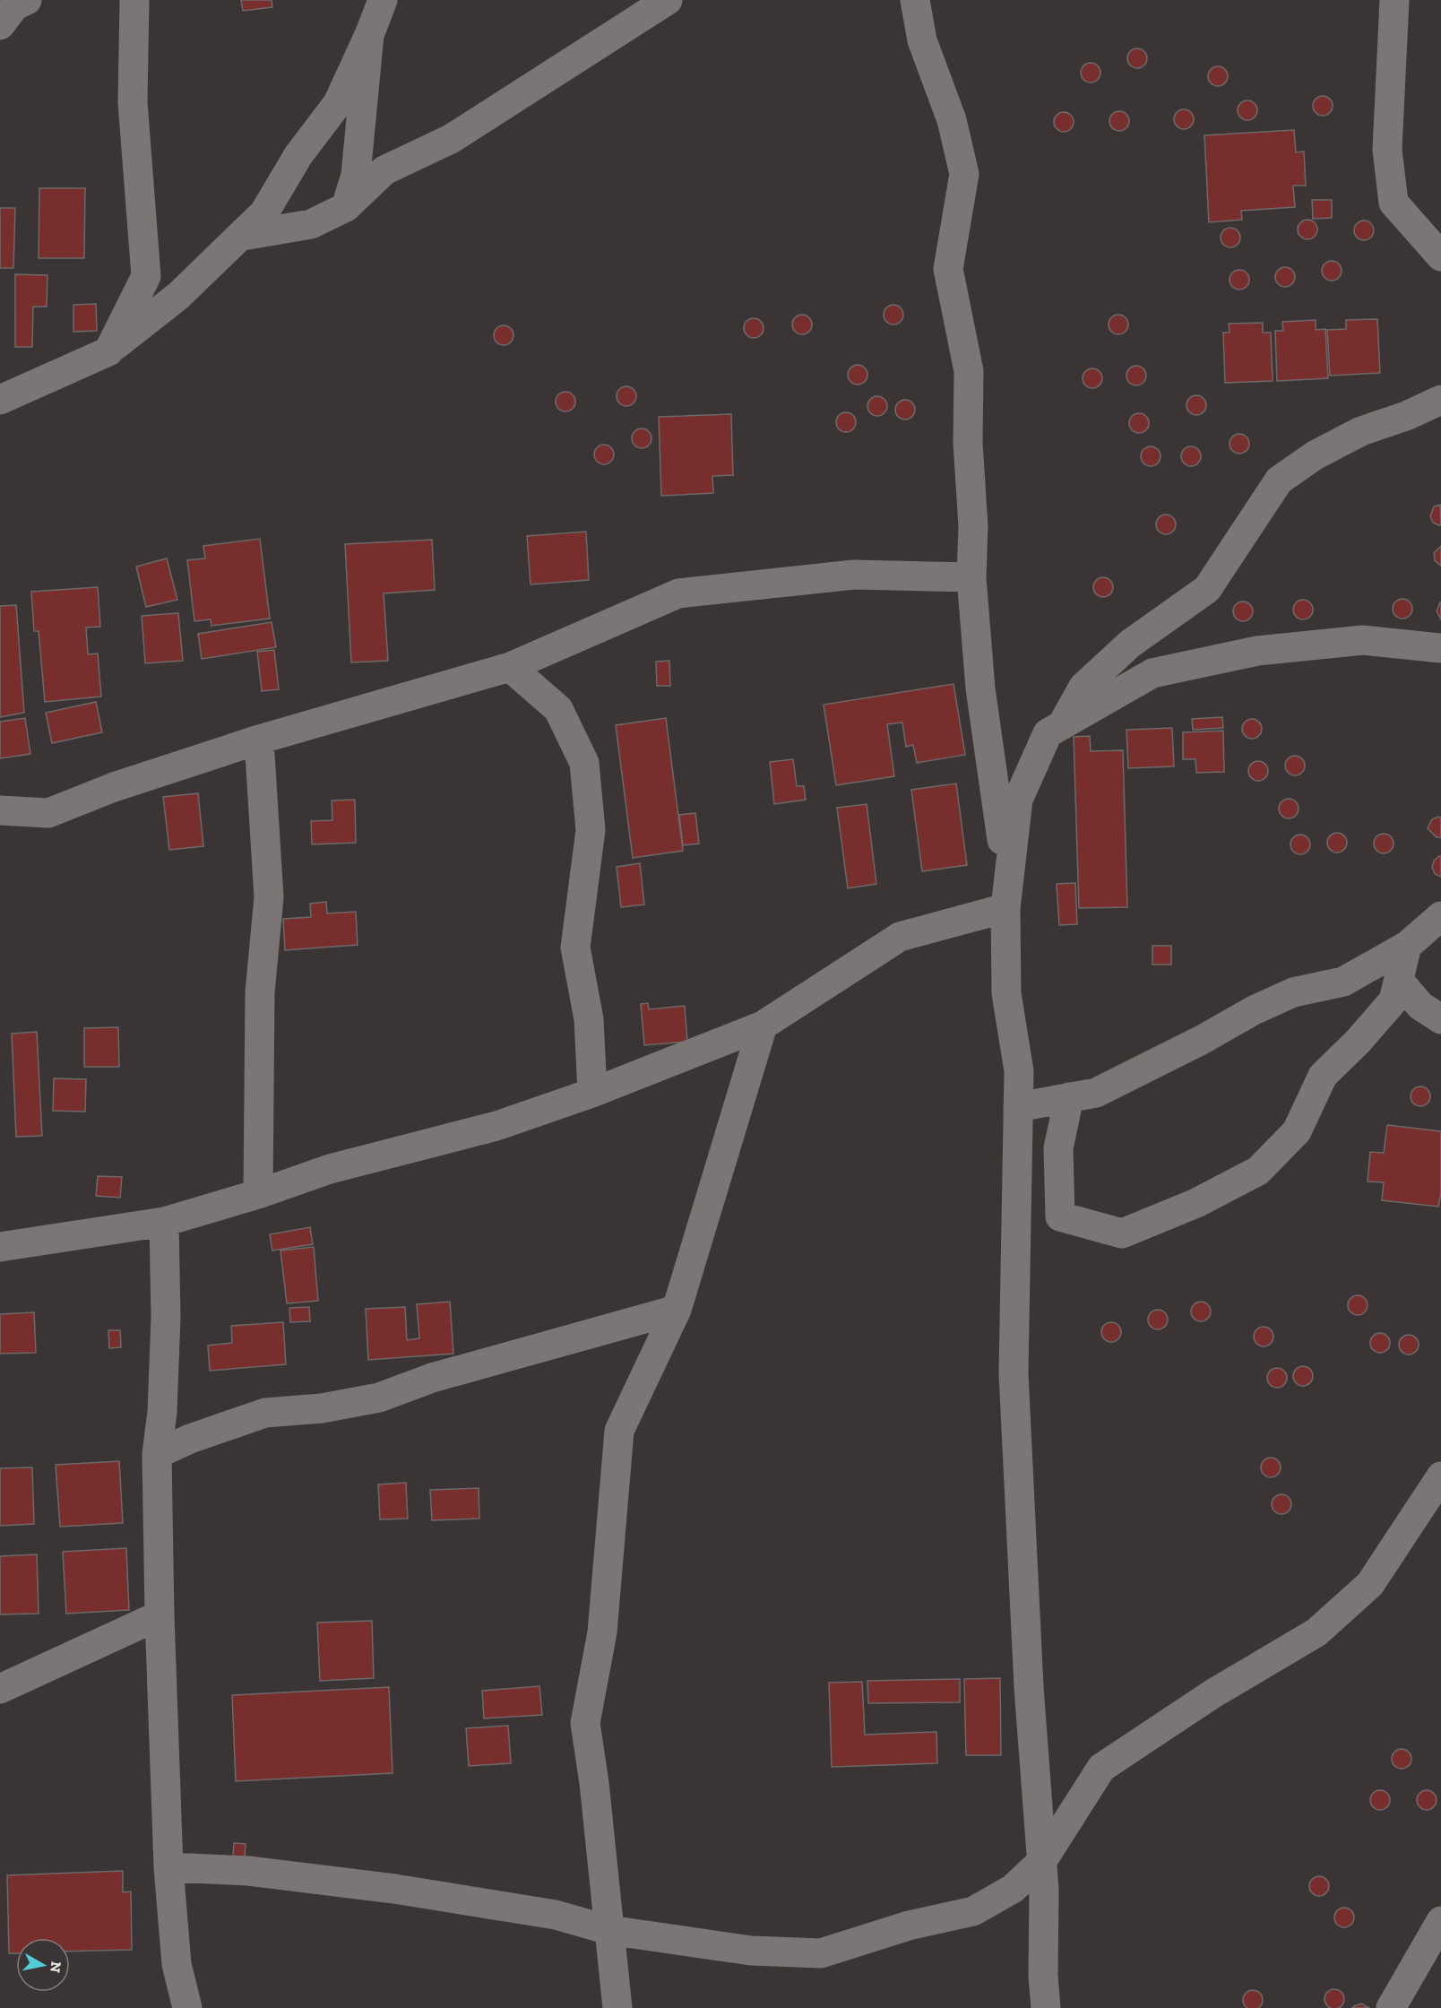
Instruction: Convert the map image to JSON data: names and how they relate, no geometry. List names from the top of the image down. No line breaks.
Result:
{"north":"right"}
